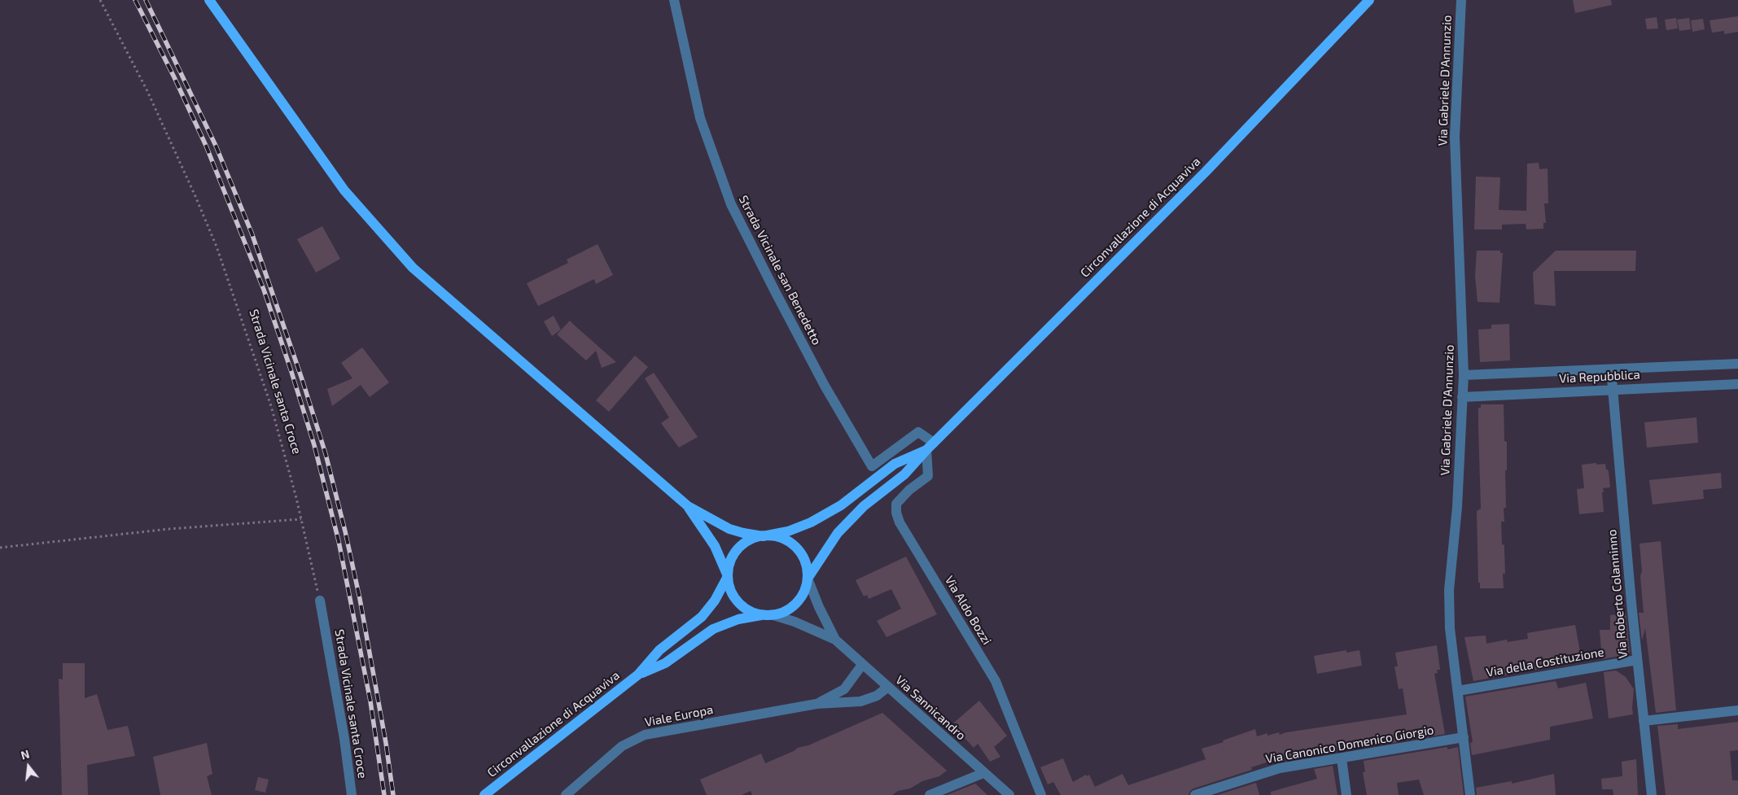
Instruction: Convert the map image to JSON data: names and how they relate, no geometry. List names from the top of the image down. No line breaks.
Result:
{"streets":{"main road":["Circonvallazione di Acquaviva"],"street":["Via Gabriele D'Annunzio","Strada Vicinale san Benedetto","Via Repubblica","Strada Vicinale santa Croce","Via Roberto Colanninno","Via Aldo Bozzi","Via della Costituzione","Via Sannicandro","Viale Europa","Via Canonico Domenico Giorgio"]},"crossings":[["Via Gabriele D'Annunzio","Via Repubblica"],["Via Gabriele D'Annunzio","Via della Costituzione"],["Via Gabriele D'Annunzio","Via Canonico Domenico Giorgio"],["Circonvallazione di Acquaviva","Strada Vicinale san Benedetto"],["Circonvallazione di Acquaviva","Via Aldo Bozzi"],["Strada Vicinale san Benedetto","Via Aldo Bozzi"],["Via Repubblica","Via Roberto Colanninno"],["Via Roberto Colanninno","Via della Costituzione"],["Via Sannicandro","Viale Europa"]],"north":"top"}
